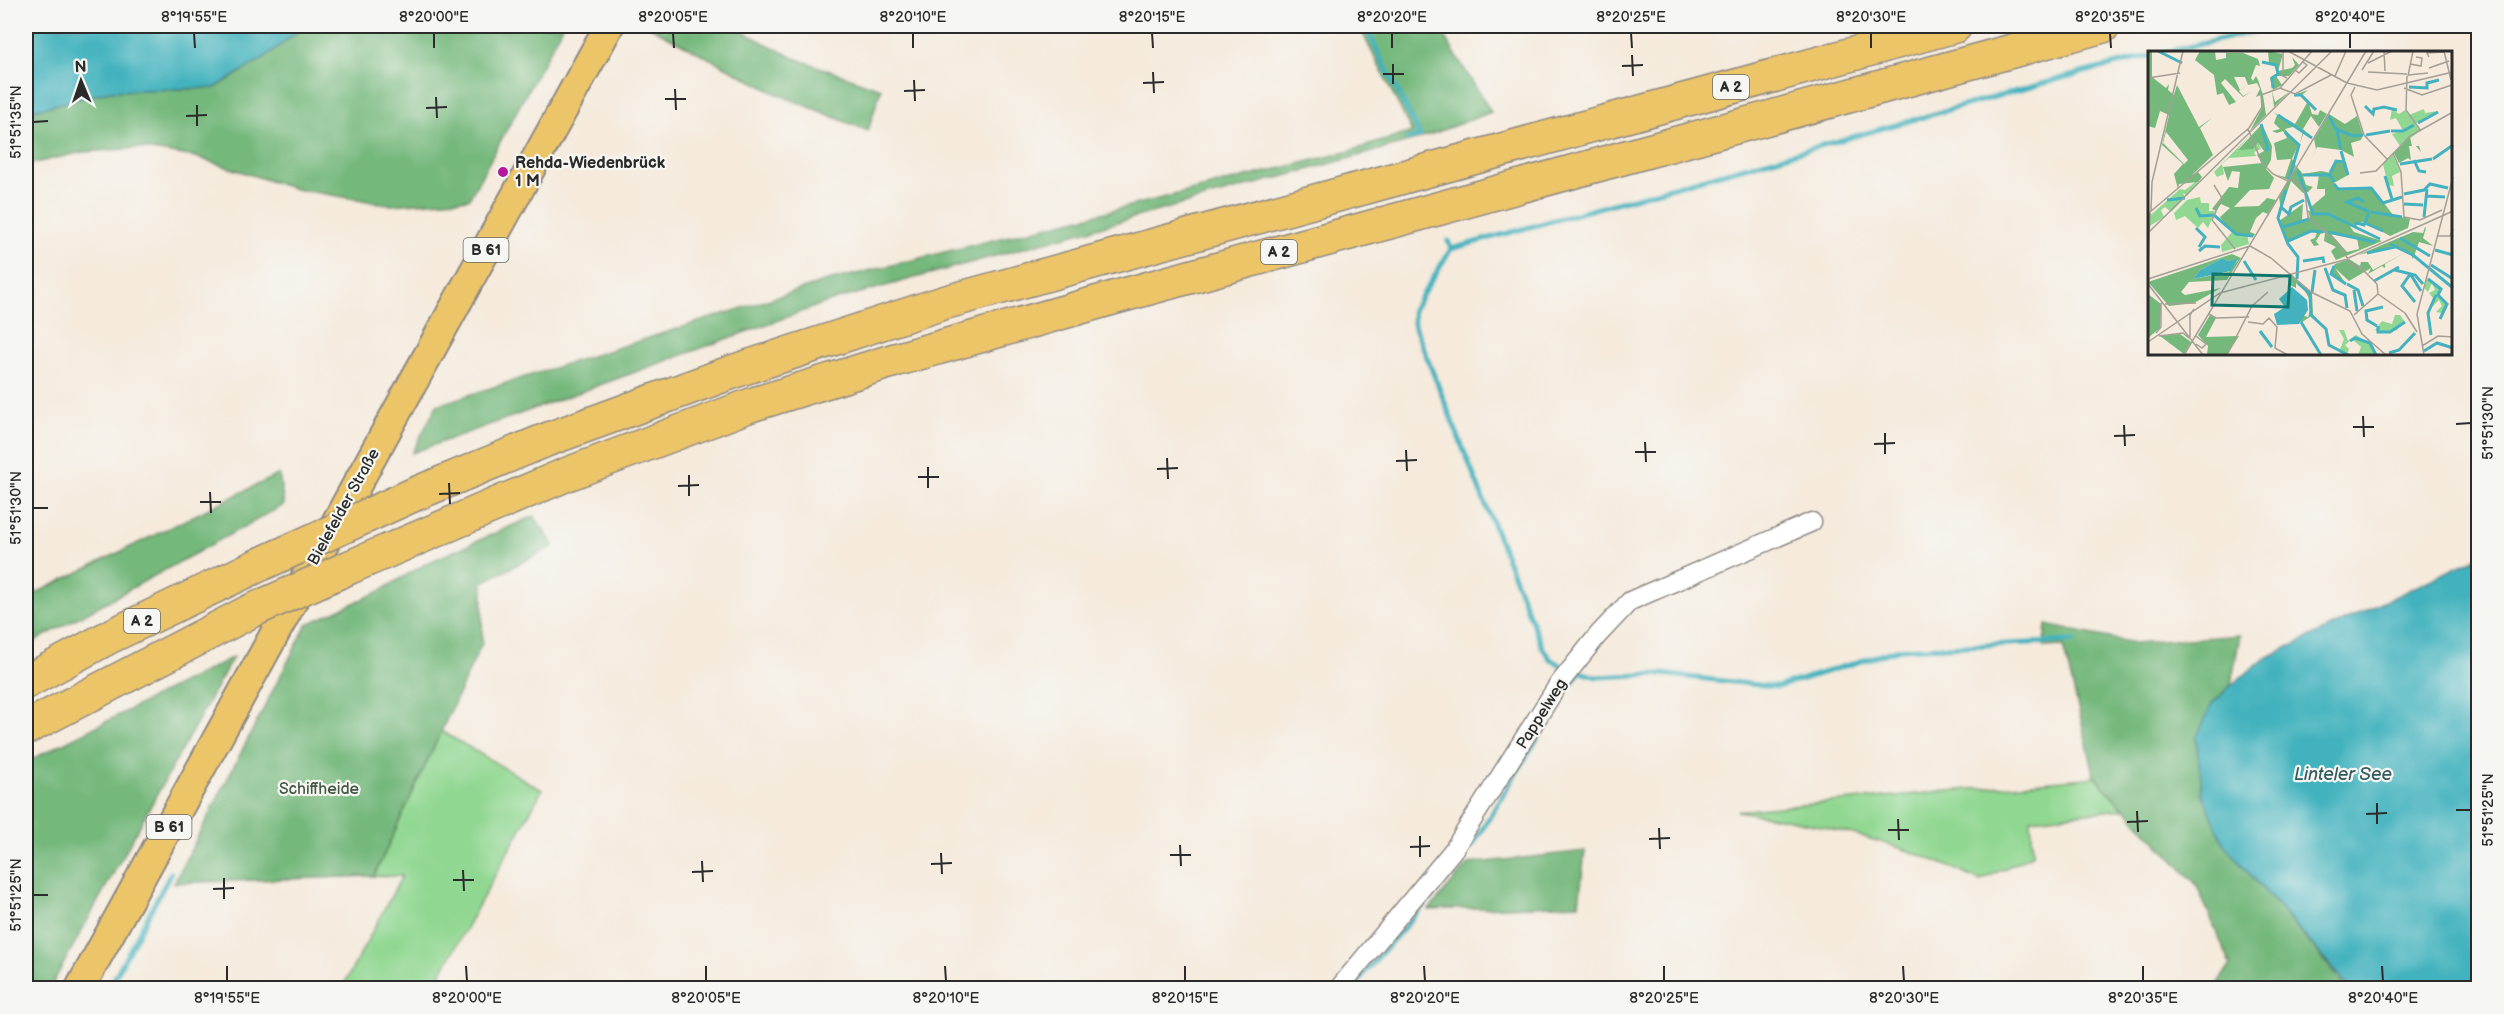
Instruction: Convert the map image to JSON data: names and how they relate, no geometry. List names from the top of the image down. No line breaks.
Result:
{"streets":{"highway":["A 2"],"main road":["B 61","Bielefelder Straße"],"street":["Pappelweg"]},"water":["Linteler See"],"parks":["Schiffheide"],"places":["Rehda-Wiedenbrück 1 M"],"north":"top","coordinates":["8°19'55\"E","8°20'00\"E","8°20'05\"E","8°20'10\"E","8°20'15\"E","8°20'20\"E","8°20'25\"E","8°20'30\"E","8°20'35\"E","8°20'40\"E","51°51'35\"N","51°51'30\"N","51°51'25\"N"]}
